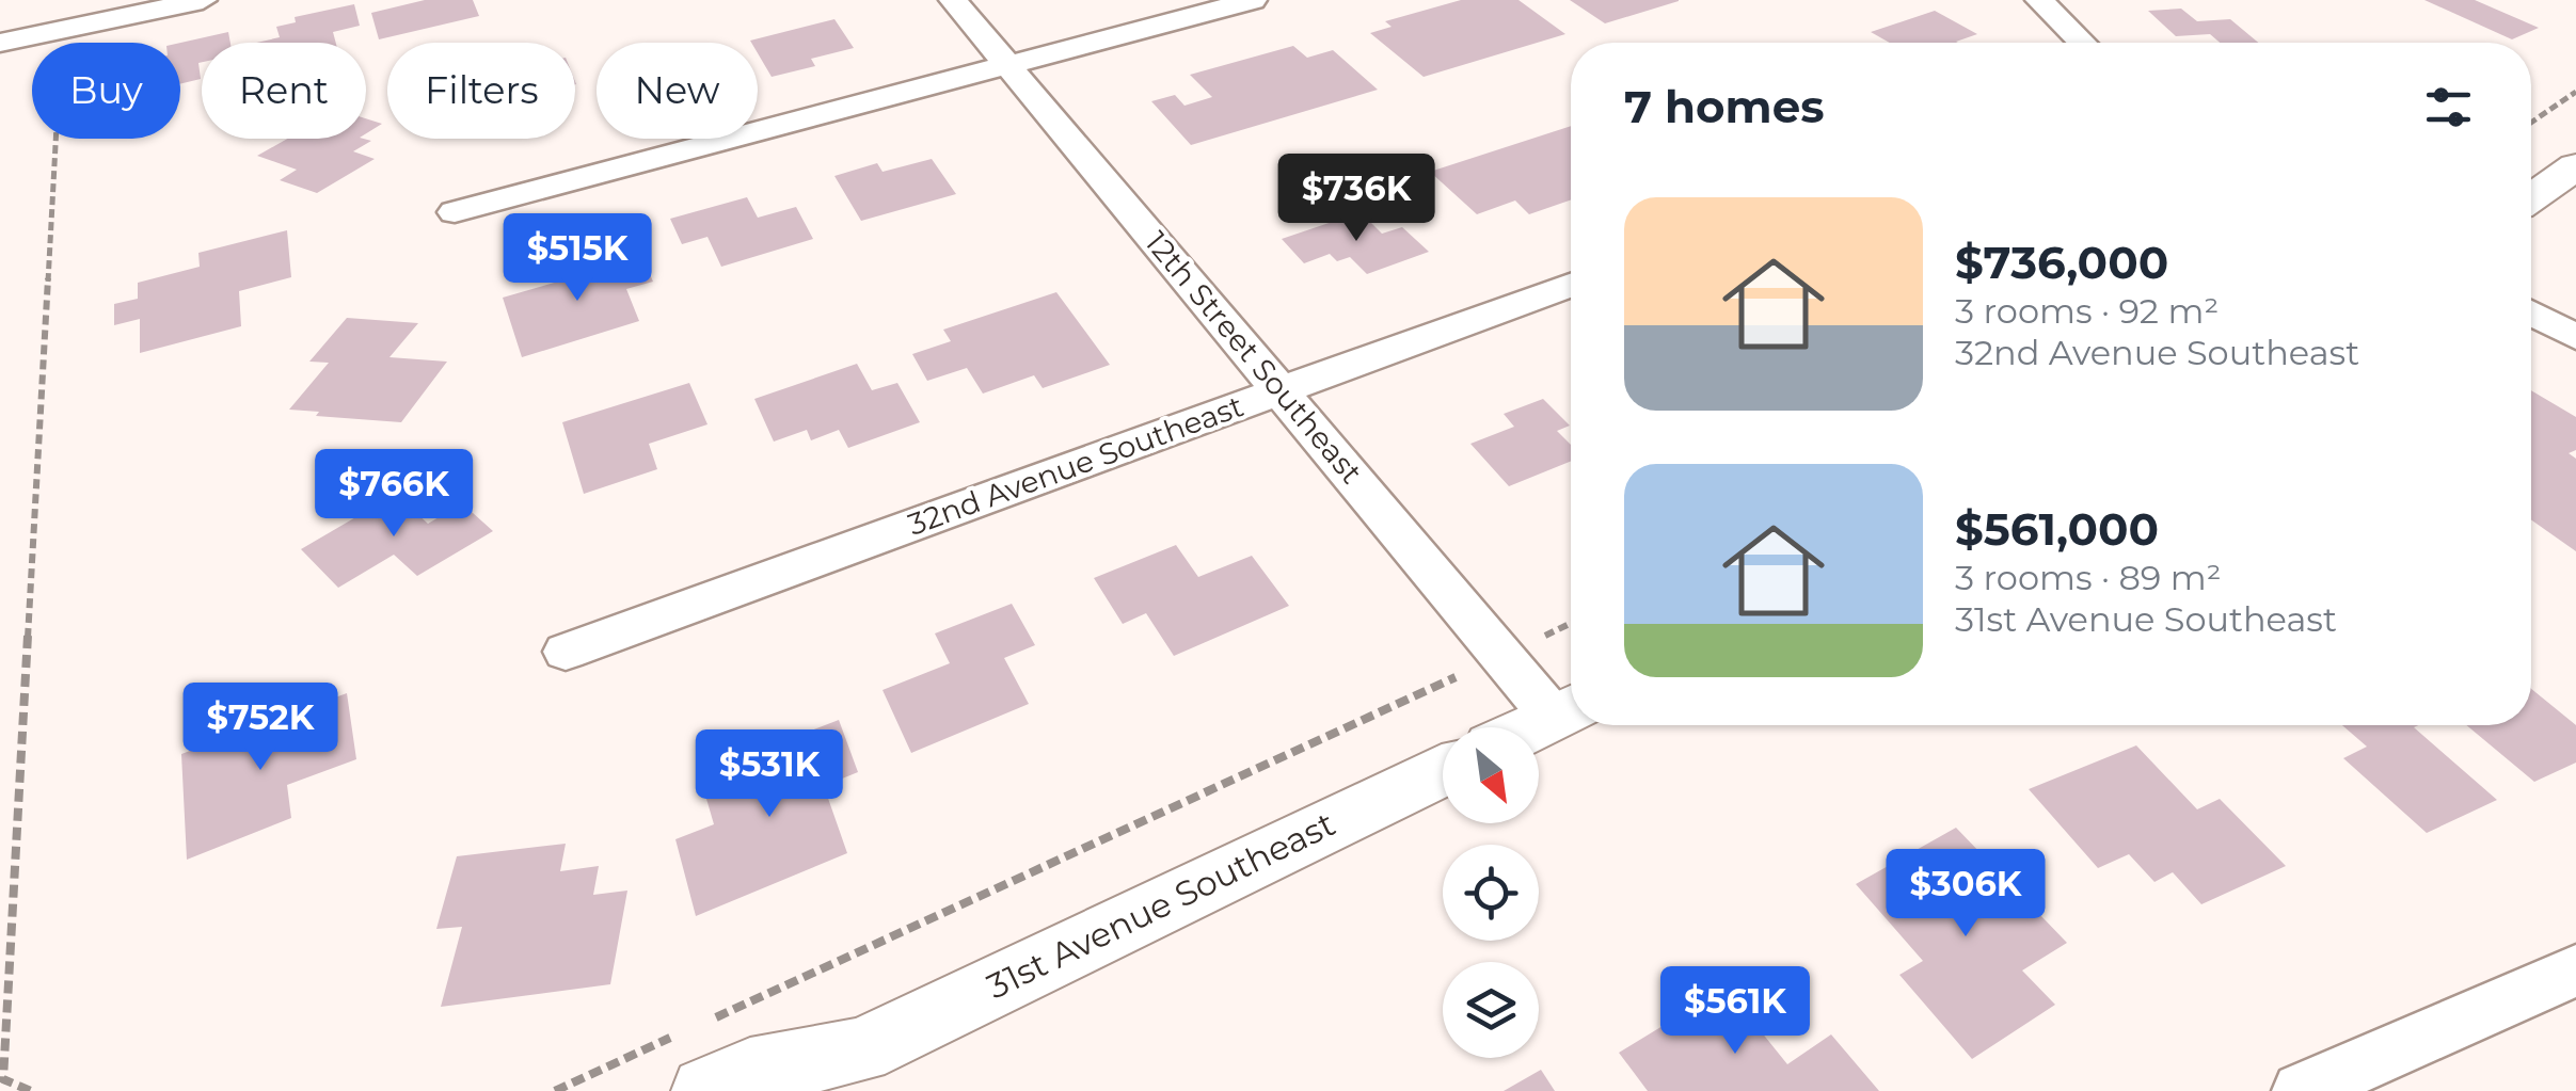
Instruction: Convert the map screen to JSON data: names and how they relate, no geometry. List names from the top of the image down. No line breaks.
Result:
{"streets":{"street":["12th Street Southeast","32nd Avenue Southeast","31st Avenue Southeast"]},"crossings":[["12th Street Southeast","32nd Avenue Southeast"]],"north":"bottom right","page":{"chip":["Buy","Rent","Filters","New"],"heading":"7 homes","price":["$736K","$515K","$766K","$752K","$531K","$306K","$561K"],"list":[{"name":"$736,000","note":"3 rooms · 92 m² · 32nd Avenue Southeast"},{"name":"$561,000","note":"3 rooms · 89 m² · 31st Avenue Southeast"}]}}
